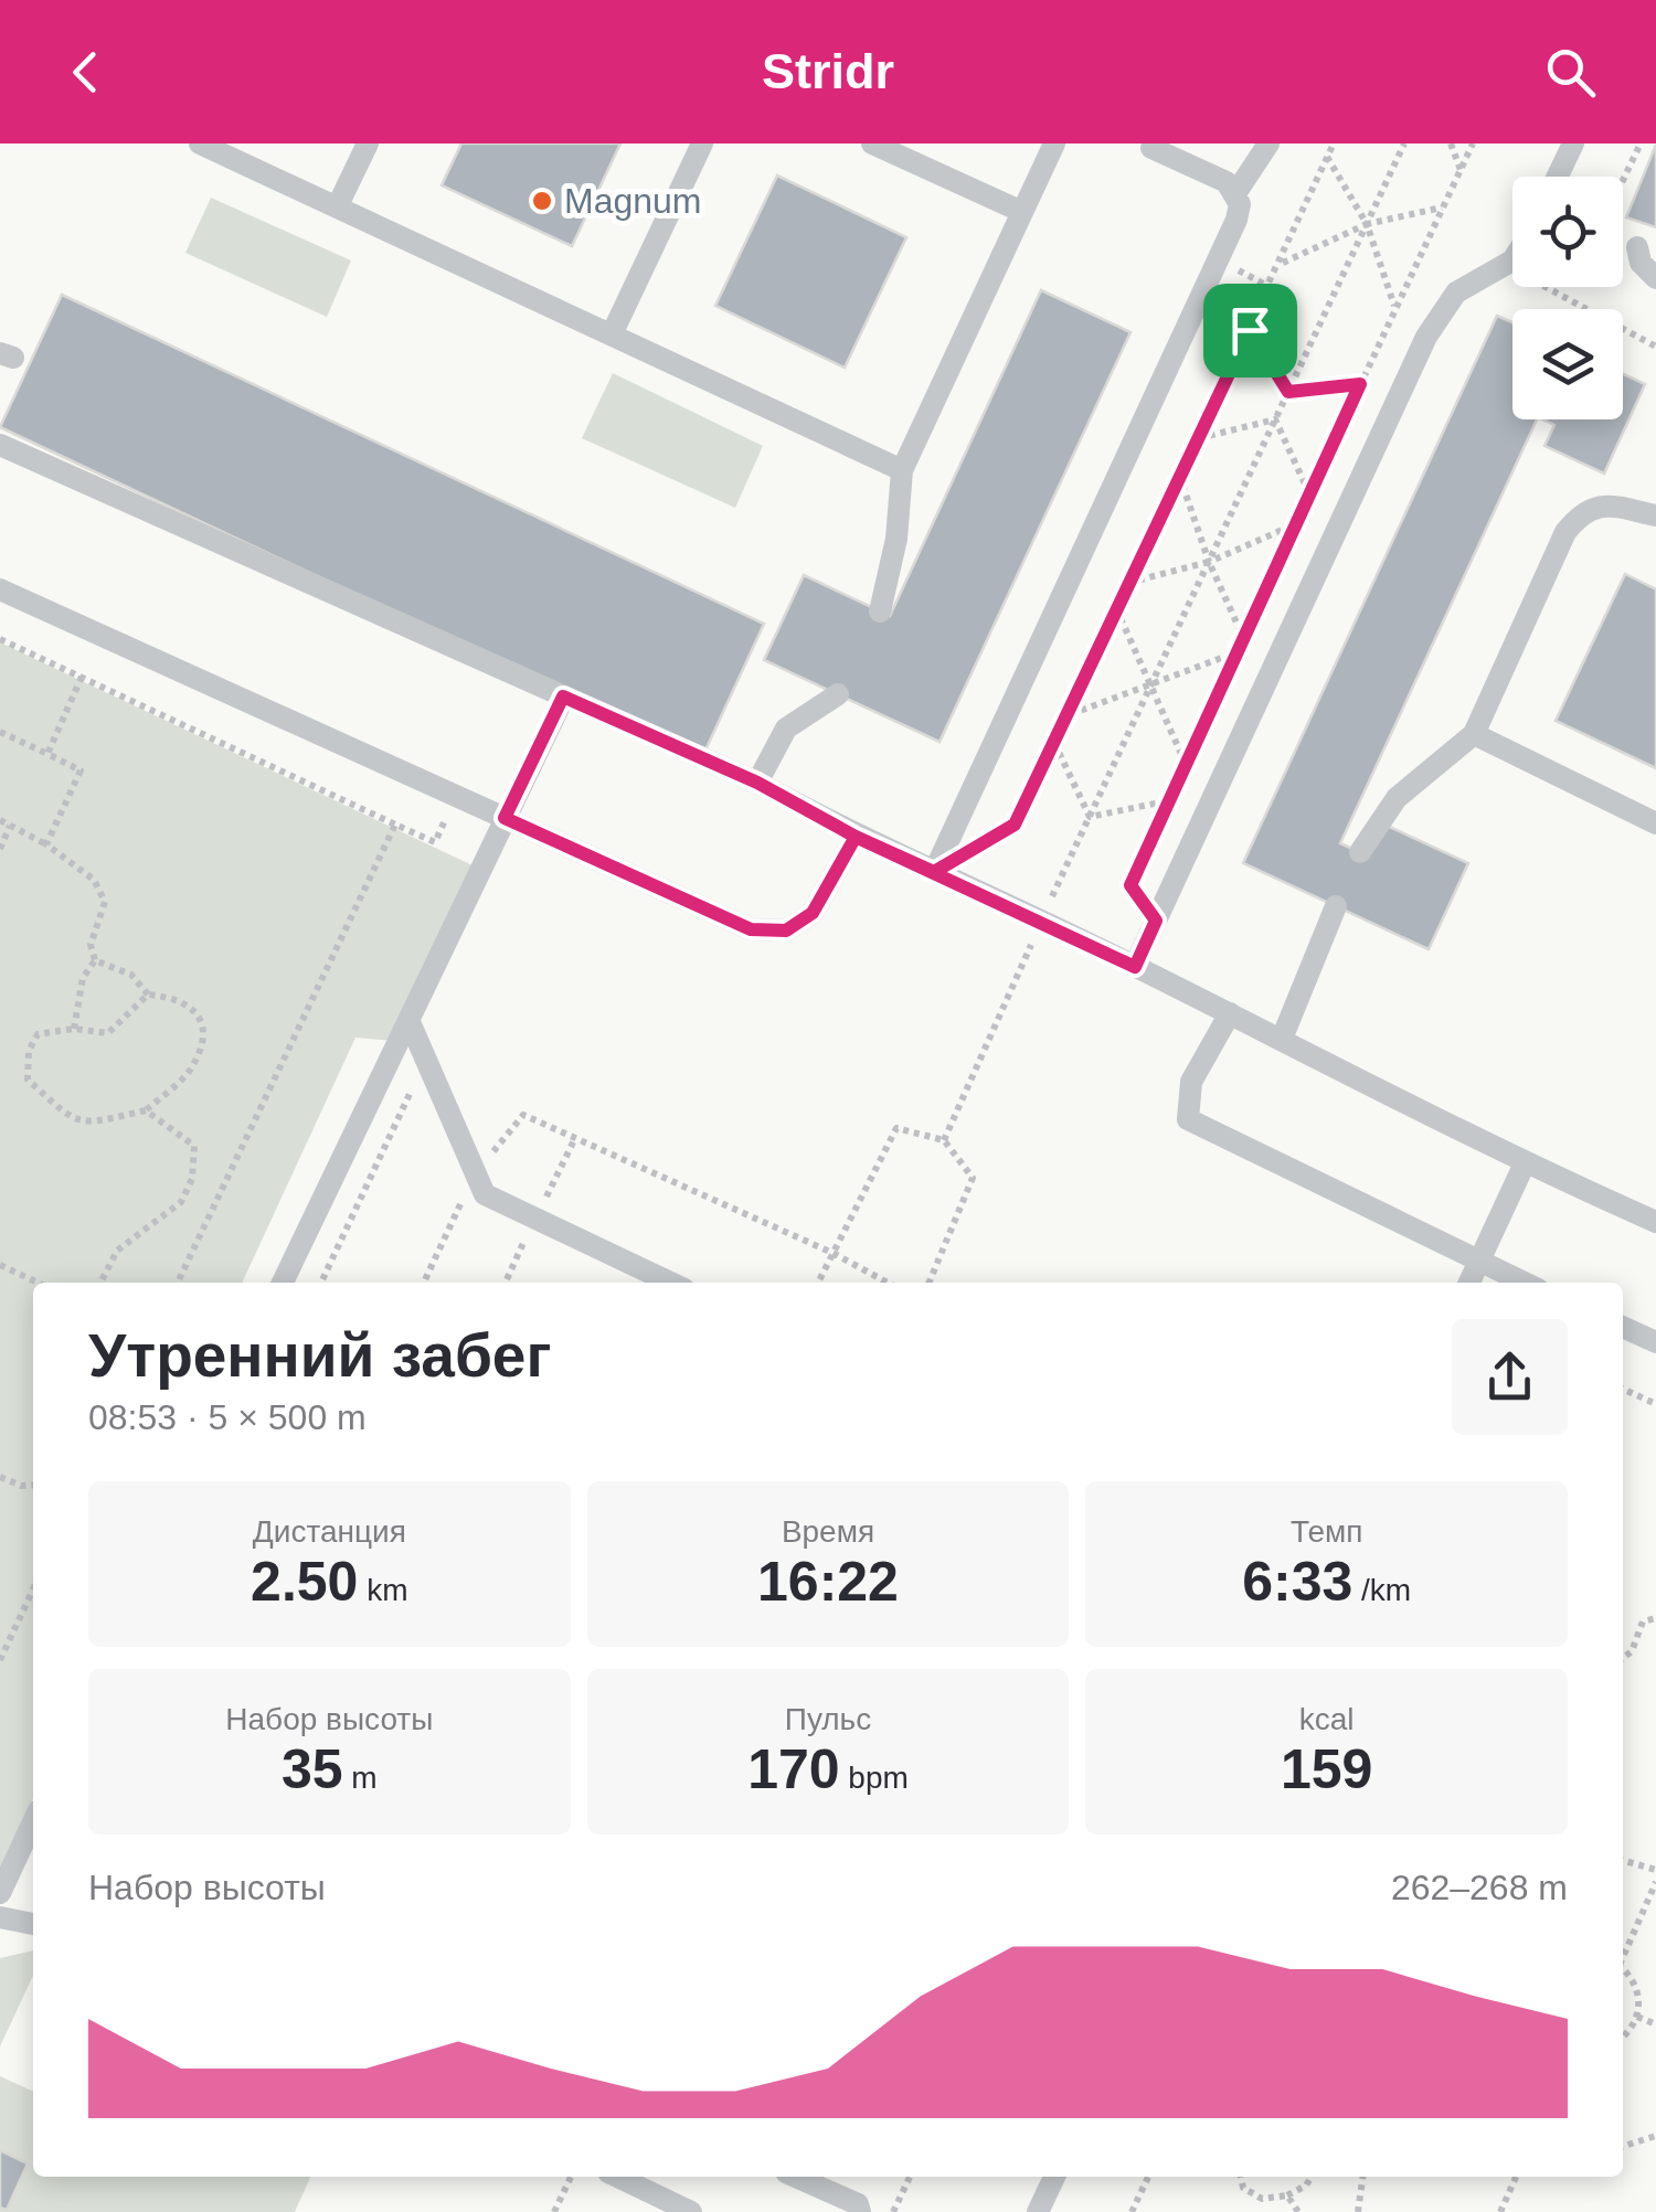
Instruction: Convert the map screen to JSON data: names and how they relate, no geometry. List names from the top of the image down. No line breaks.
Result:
{"places":["Magnum"],"page":{"header":"Stridr","heading":["Утренний забег","08:53 · 5 × 500 m"],"stats":[["Дистанция","2.50 km"],["Время","16:22"],["Темп","6:33 /km"],["Набор высоты","35 m"],["Пульс","170 bpm"],["kcal","159"]],"chart":["Набор высоты","262–268 m"]}}
